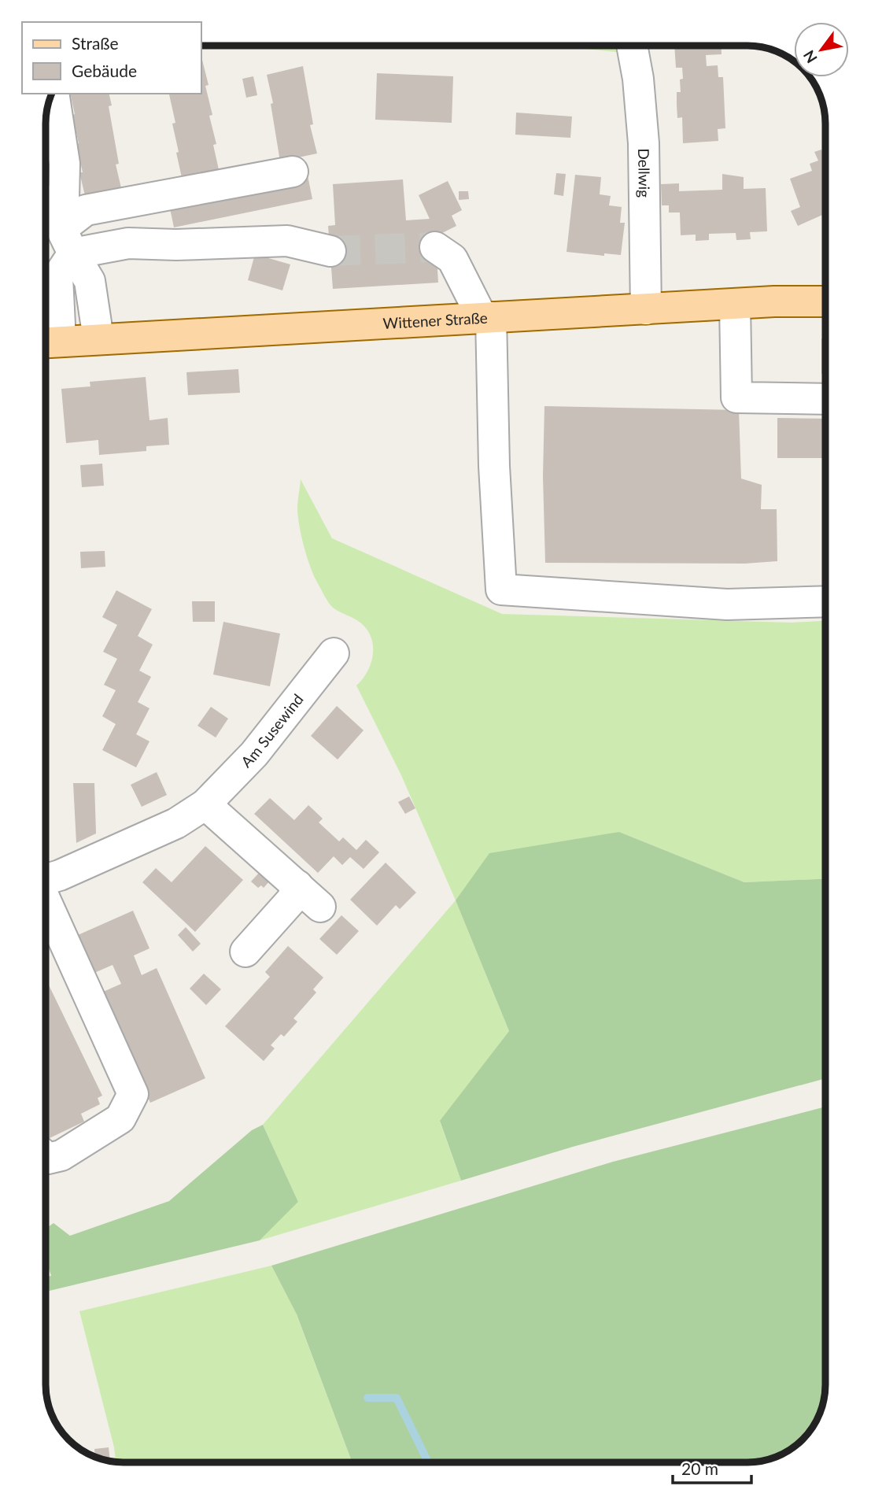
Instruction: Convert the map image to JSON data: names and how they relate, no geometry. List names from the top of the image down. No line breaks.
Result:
{"streets":{"main road":["Wittener Straße"],"street":["Dellwig","Am Susewind"]},"crossings":[["Dellwig","Wittener Straße"]],"legend":["Straße","Gebäude"],"scale_bar":"20 m","north":"bottom left"}
